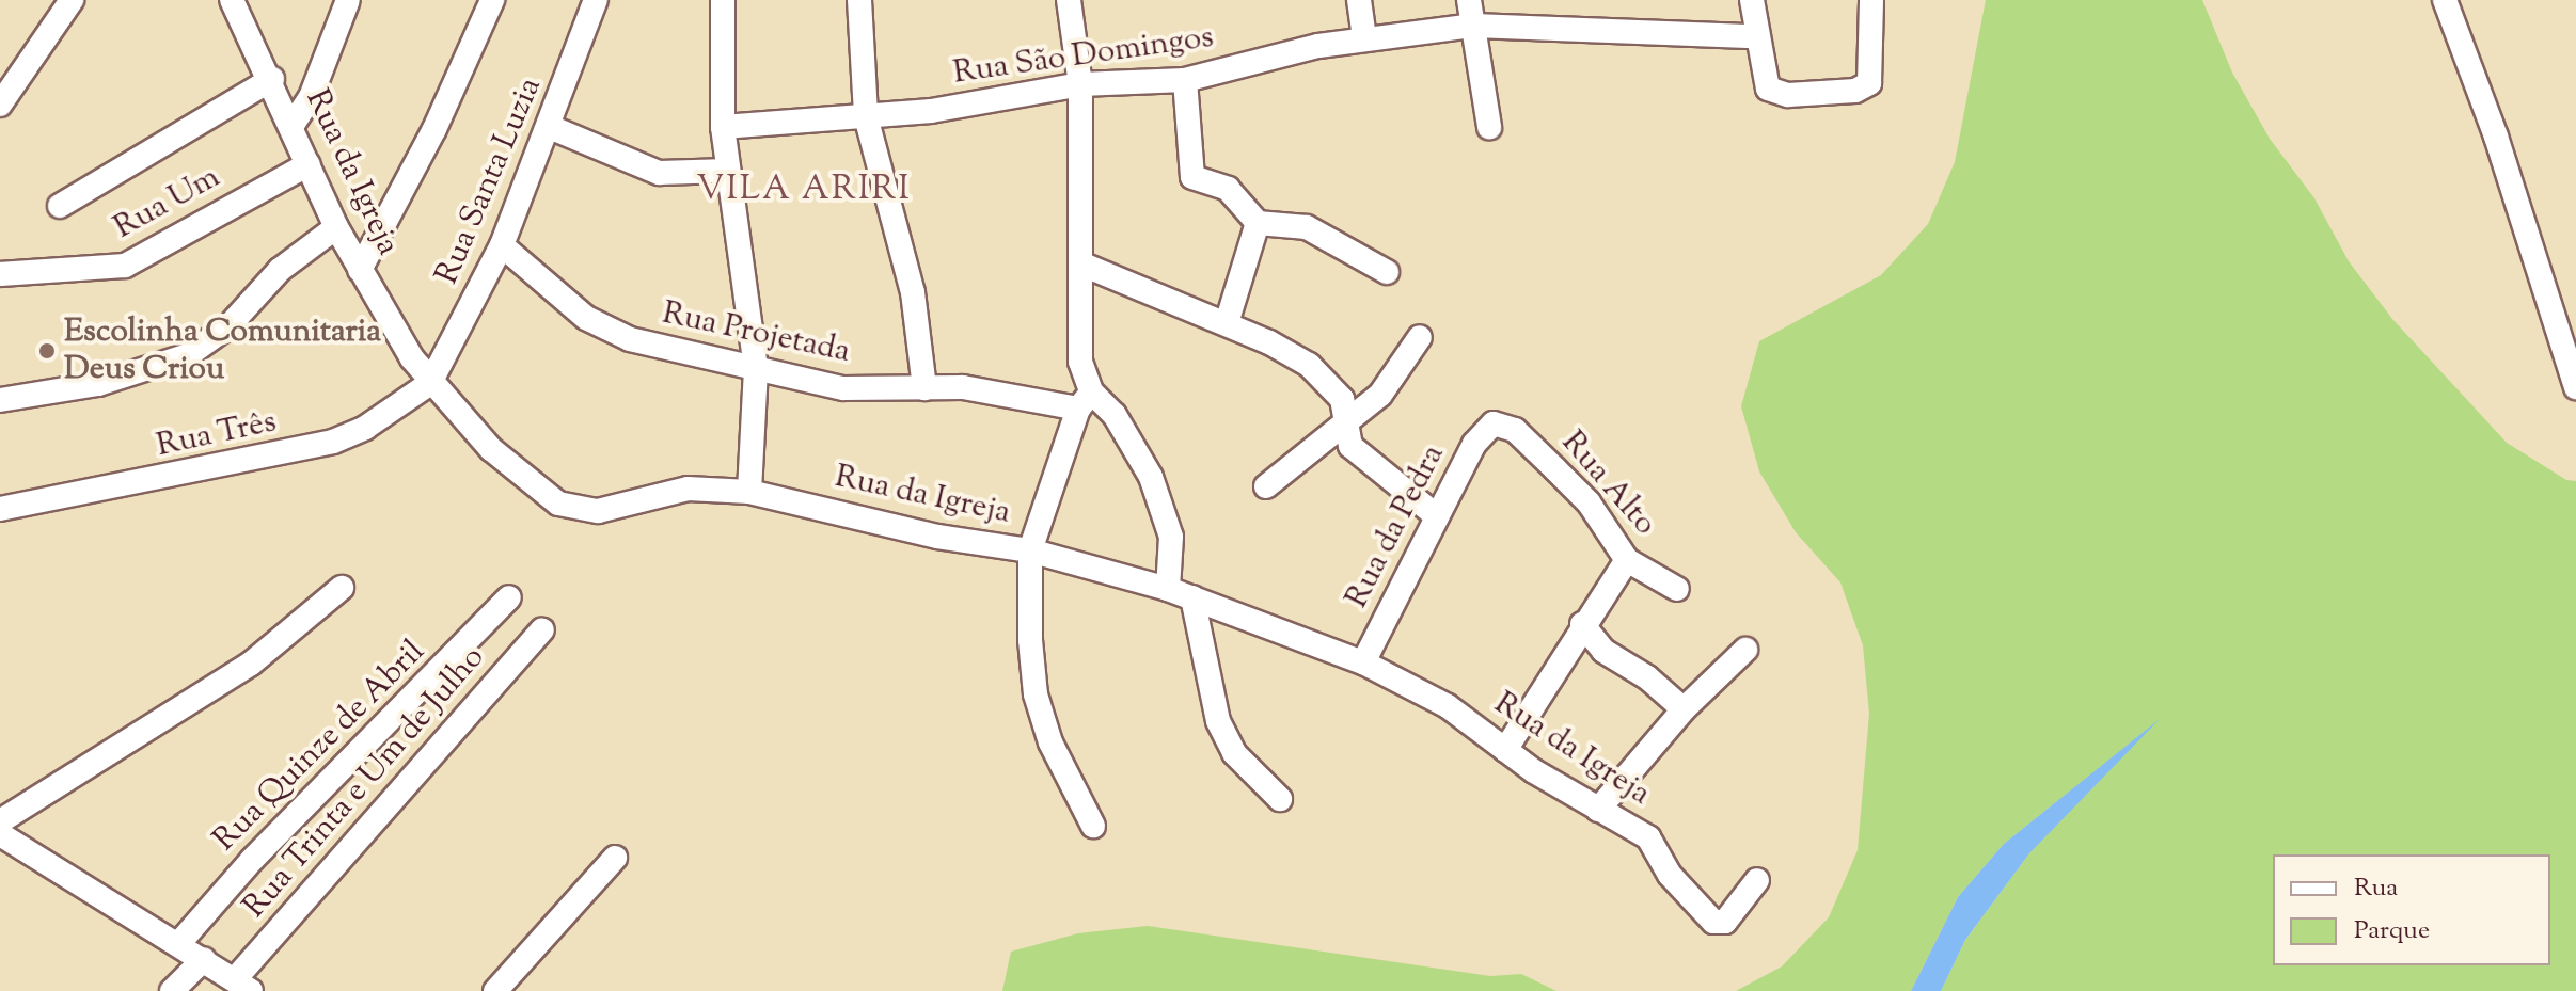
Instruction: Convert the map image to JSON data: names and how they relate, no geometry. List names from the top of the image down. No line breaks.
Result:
{"streets":{"street":["Rua São Domingos","Rua da Igreja","Rua Santa Luzia","Rua Um","Rua Projetada","Rua Três","Rua Alto","Rua da Pedra","Rua Quinze de Abril","Rua Trinta e Um de Julho"]},"crossings":[["Rua da Igreja","Rua Santa Luzia"],["Rua da Igreja","Rua Um"],["Rua da Igreja","Rua Três"],["Rua da Igreja","Rua da Pedra"],["Rua Santa Luzia","Rua Projetada"],["Rua Santa Luzia","Rua Três"],["Rua Alto","Rua da Pedra"]],"districts":["VILA ARIRI"],"places":["Escolinha Comunitaria Deus Criou"],"legend":["Rua","Parque"]}
